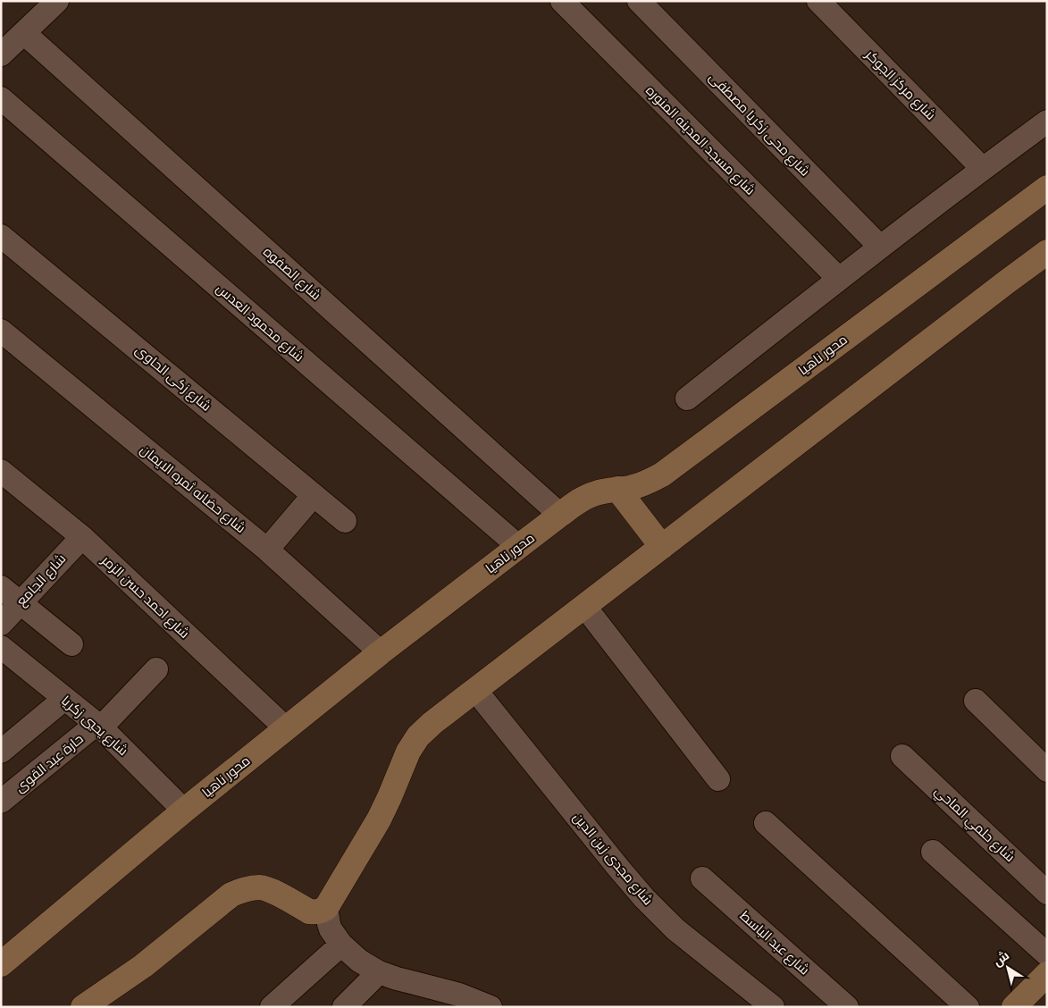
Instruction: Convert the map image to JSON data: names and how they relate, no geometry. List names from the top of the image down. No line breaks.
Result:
{"streets":{"main road":["محور ناهيا"],"street":["شارع مركز الجوكر","شارع محى زكريا مصطفى","شارع مسجد المدينه المنوره","شارع الصفوه","شارع محمود العدس","شارع زكى الحاوى","شارع حضانه ثمره الايمان","شارع الجامع","شارع احمد حسن الزمر","شارع يحيي زكريا","حارة عبد القوى","شارع حلمي الماحي","شارع مجدى زين الدين","شارع عبد الباسط"]},"crossings":[["شارع الصفوه","محور ناهيا"],["شارع محمود العدس","محور ناهيا"],["محور ناهيا","شارع حضانه ثمره الايمان"],["محور ناهيا","شارع احمد حسن الزمر"],["محور ناهيا","شارع يحيي زكريا"],["شارع الجامع","شارع احمد حسن الزمر"],["شارع يحيي زكريا","حارة عبد القوى"]],"north":"top left"}
